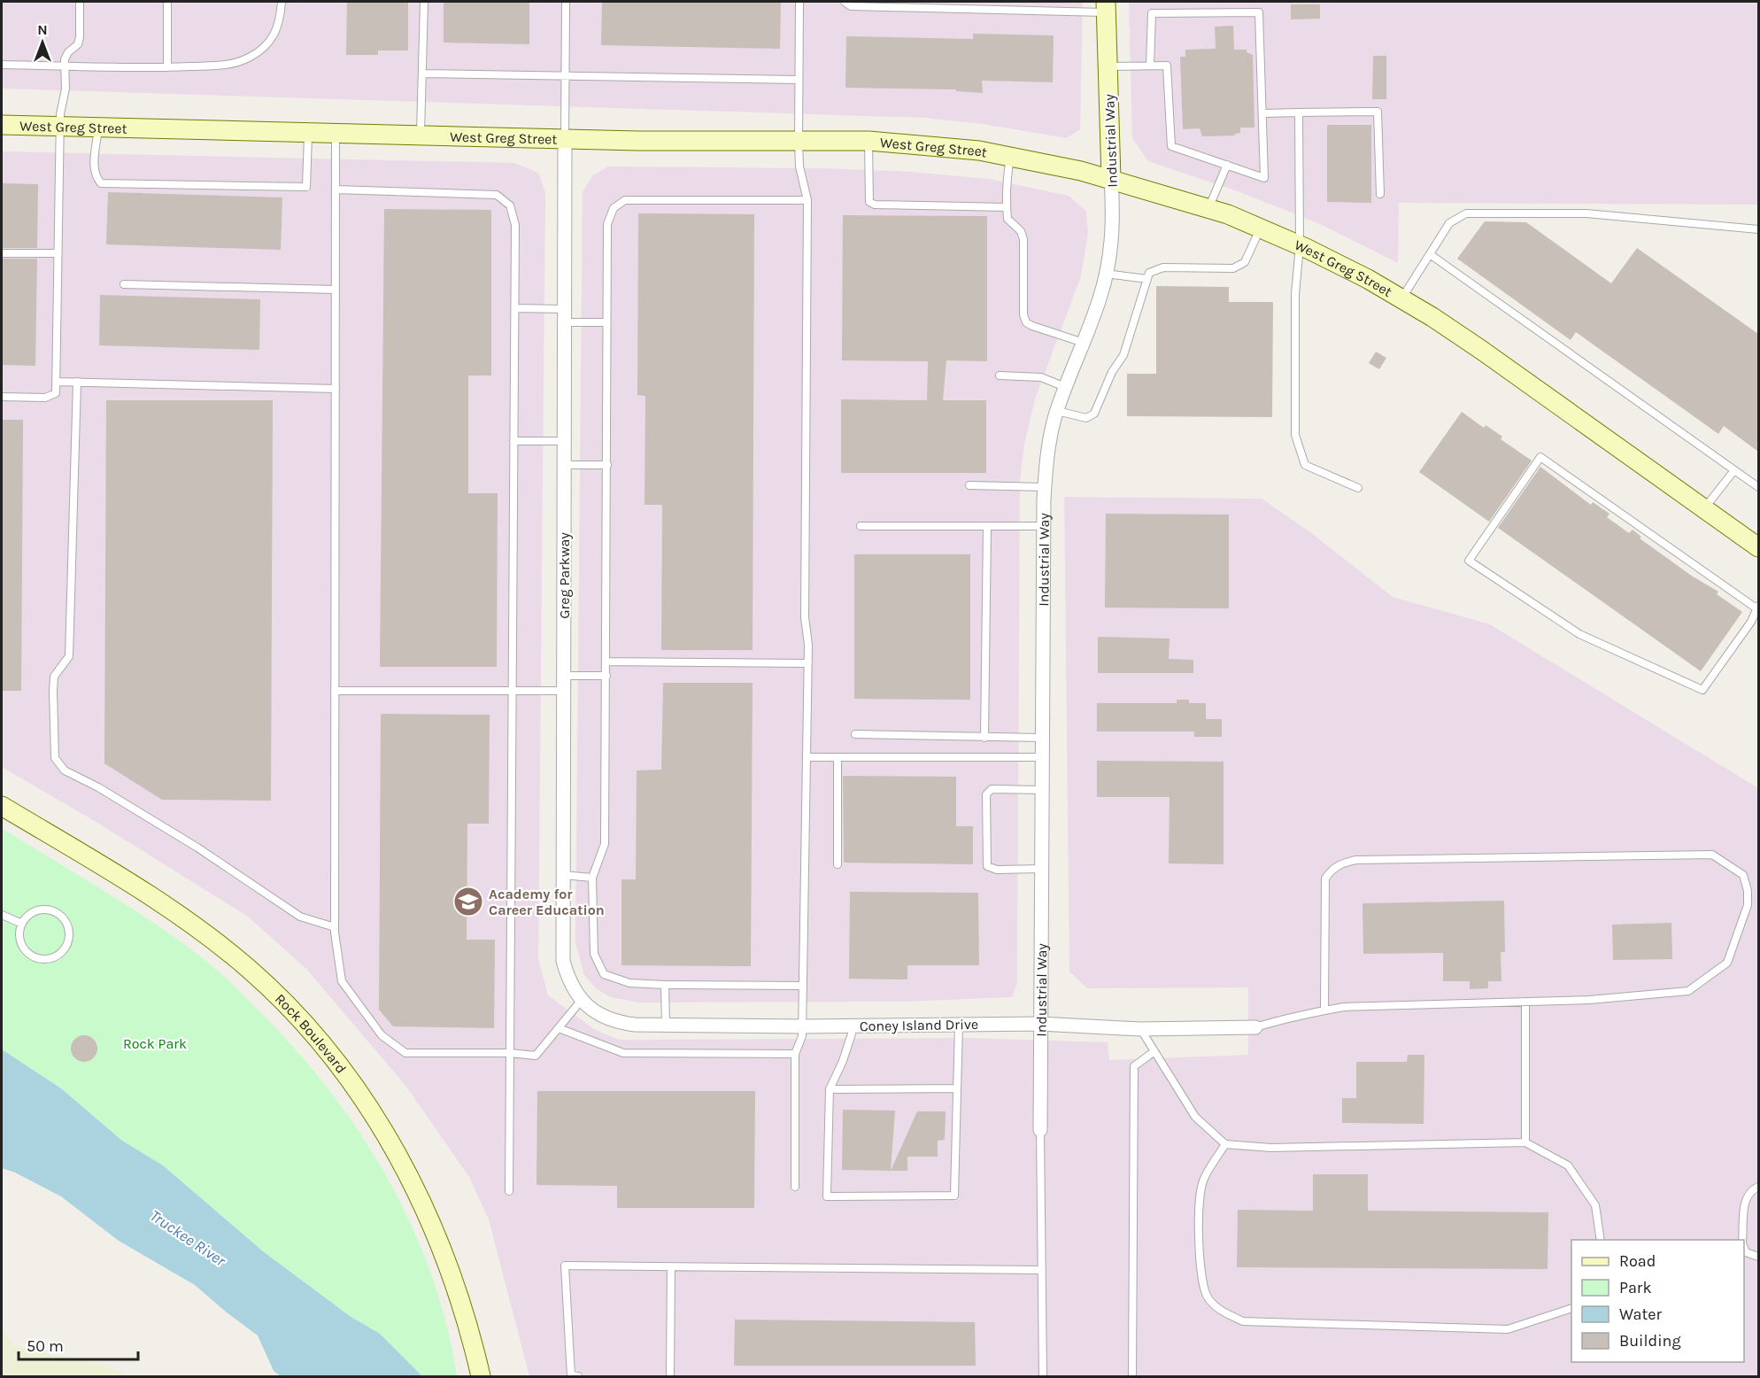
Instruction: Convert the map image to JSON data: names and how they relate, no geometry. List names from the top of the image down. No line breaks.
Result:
{"streets":{"main road":["West Greg Street","Industrial Way","Rock Boulevard"],"street":["Greg Parkway","Coney Island Drive"]},"crossings":[["West Greg Street","Industrial Way"],["West Greg Street","Greg Parkway"],["Industrial Way","Coney Island Drive"],["Greg Parkway","Coney Island Drive"]],"water":["Truckee River"],"parks":["Rock Park"],"places":{"school or university":["Academy for Career Education"]},"legend":["Road","Park","Water","Building"],"scale_bar":"50 m","north":"top"}
